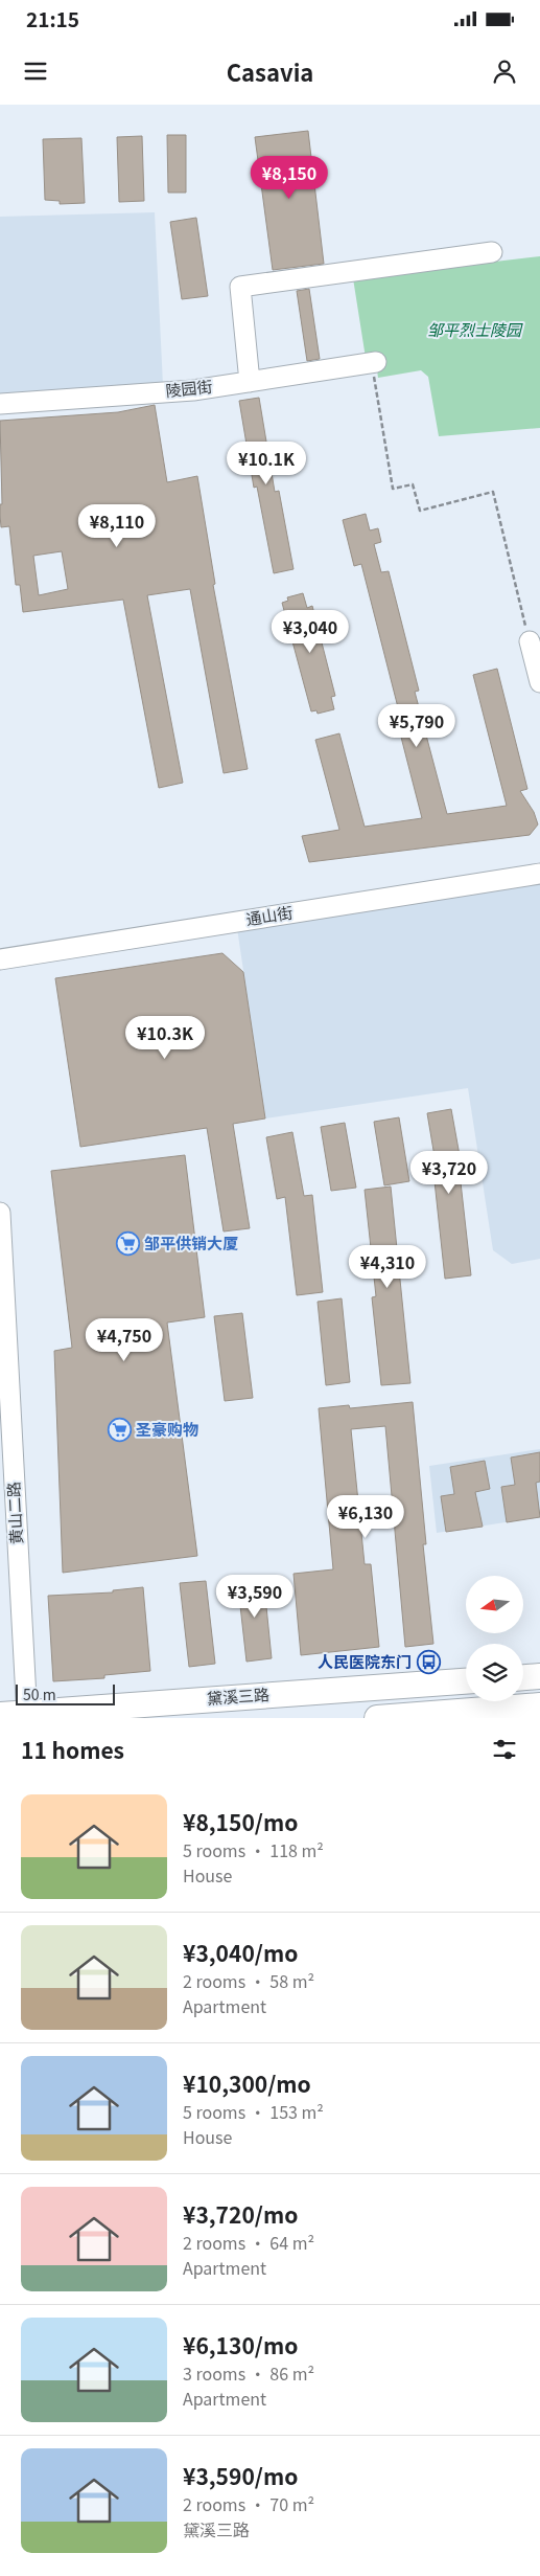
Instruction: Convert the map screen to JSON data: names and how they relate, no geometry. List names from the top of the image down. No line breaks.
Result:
{"streets":{"main road":["黛溪三路"],"street":["陵园街","通山街","黄山二路"]},"crossings":[["黄山二路","黛溪三路"]],"parks":["邹平烈士陵园"],"places":{"supermarket":["邹平供销大厦","圣豪购物"],"bus stop":["人民医院东门"]},"scale_bar":"50 m","north":"left","page":{"status":"21:15","header":"Casavia","price":["¥8,150","¥10.1K","¥8,110","¥3,040","¥5,790","¥10.3K","¥3,720","¥4,310","¥4,750","¥6,130","¥3,590"],"scale":"50 m","heading":"11 homes","list":[{"name":"¥8,150/mo","note":"5 rooms · 118 m² · House"},{"name":"¥3,040/mo","note":"2 rooms · 58 m² · Apartment"},{"name":"¥10,300/mo","note":"5 rooms · 153 m² · House"},{"name":"¥3,720/mo","note":"2 rooms · 64 m² · Apartment"},{"name":"¥6,130/mo","note":"3 rooms · 86 m² · Apartment"},{"name":"¥3,590/mo","note":"2 rooms · 70 m² · 黛溪三路"}]}}
